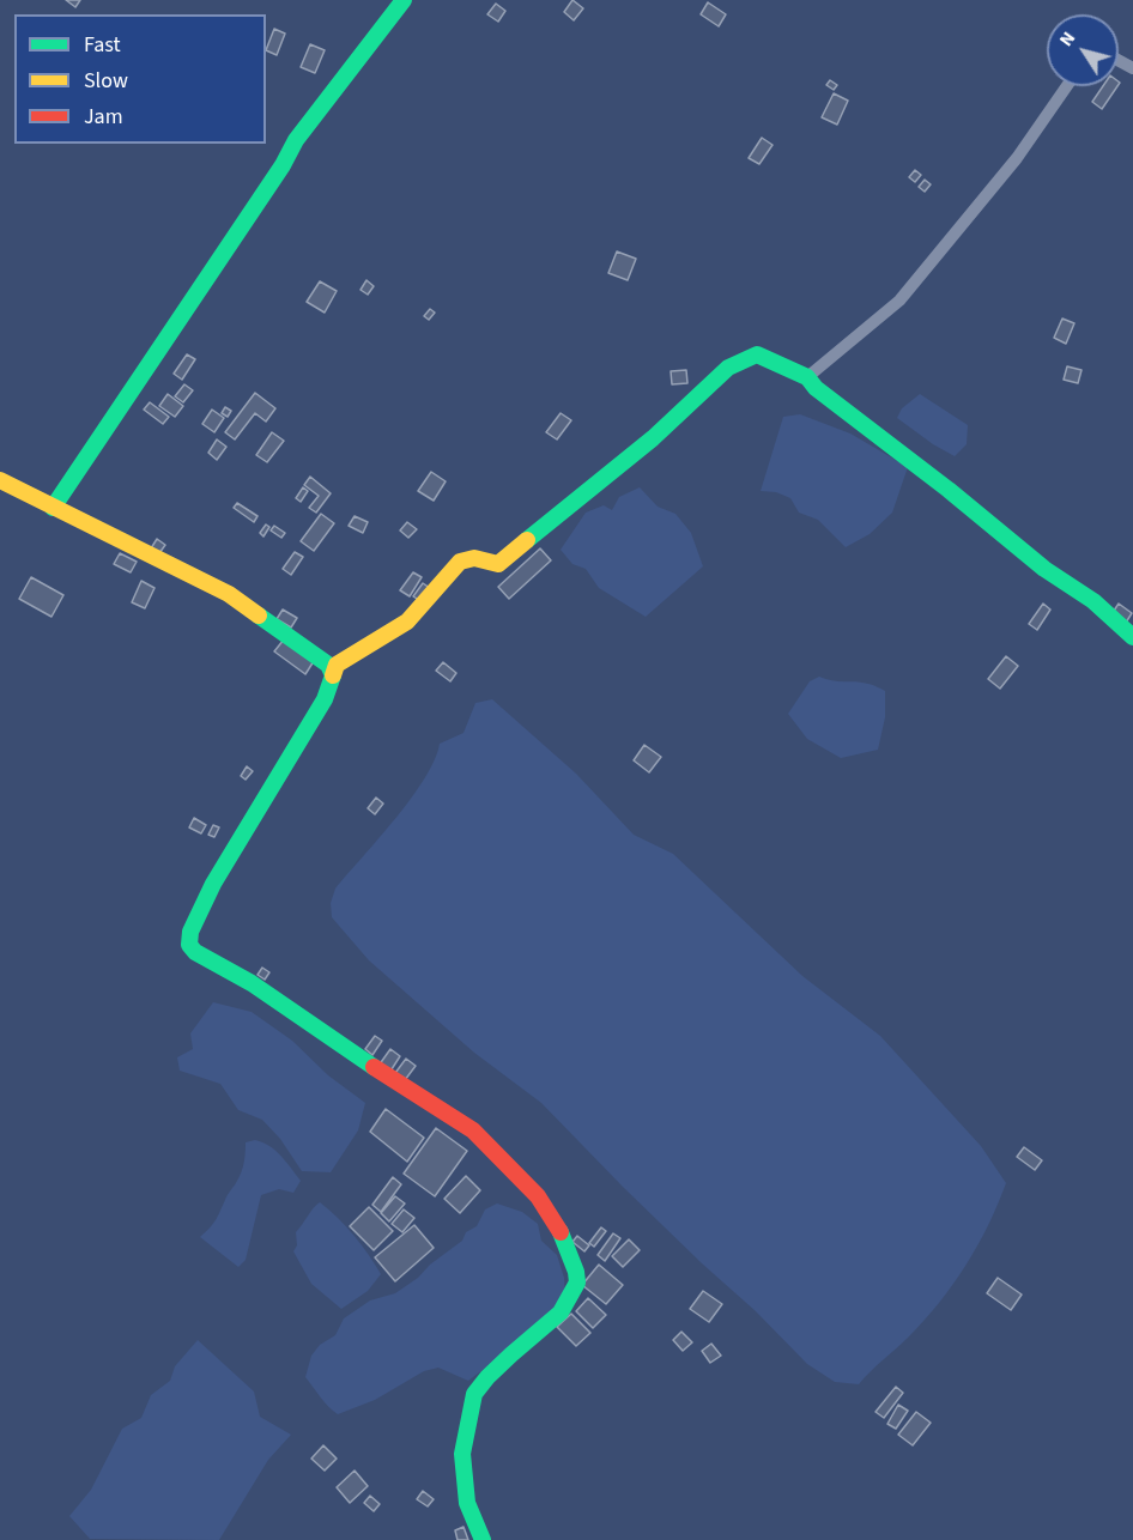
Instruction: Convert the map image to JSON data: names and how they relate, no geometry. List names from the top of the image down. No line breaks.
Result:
{"legend":["Fast","Slow","Jam"],"north":"top left"}
